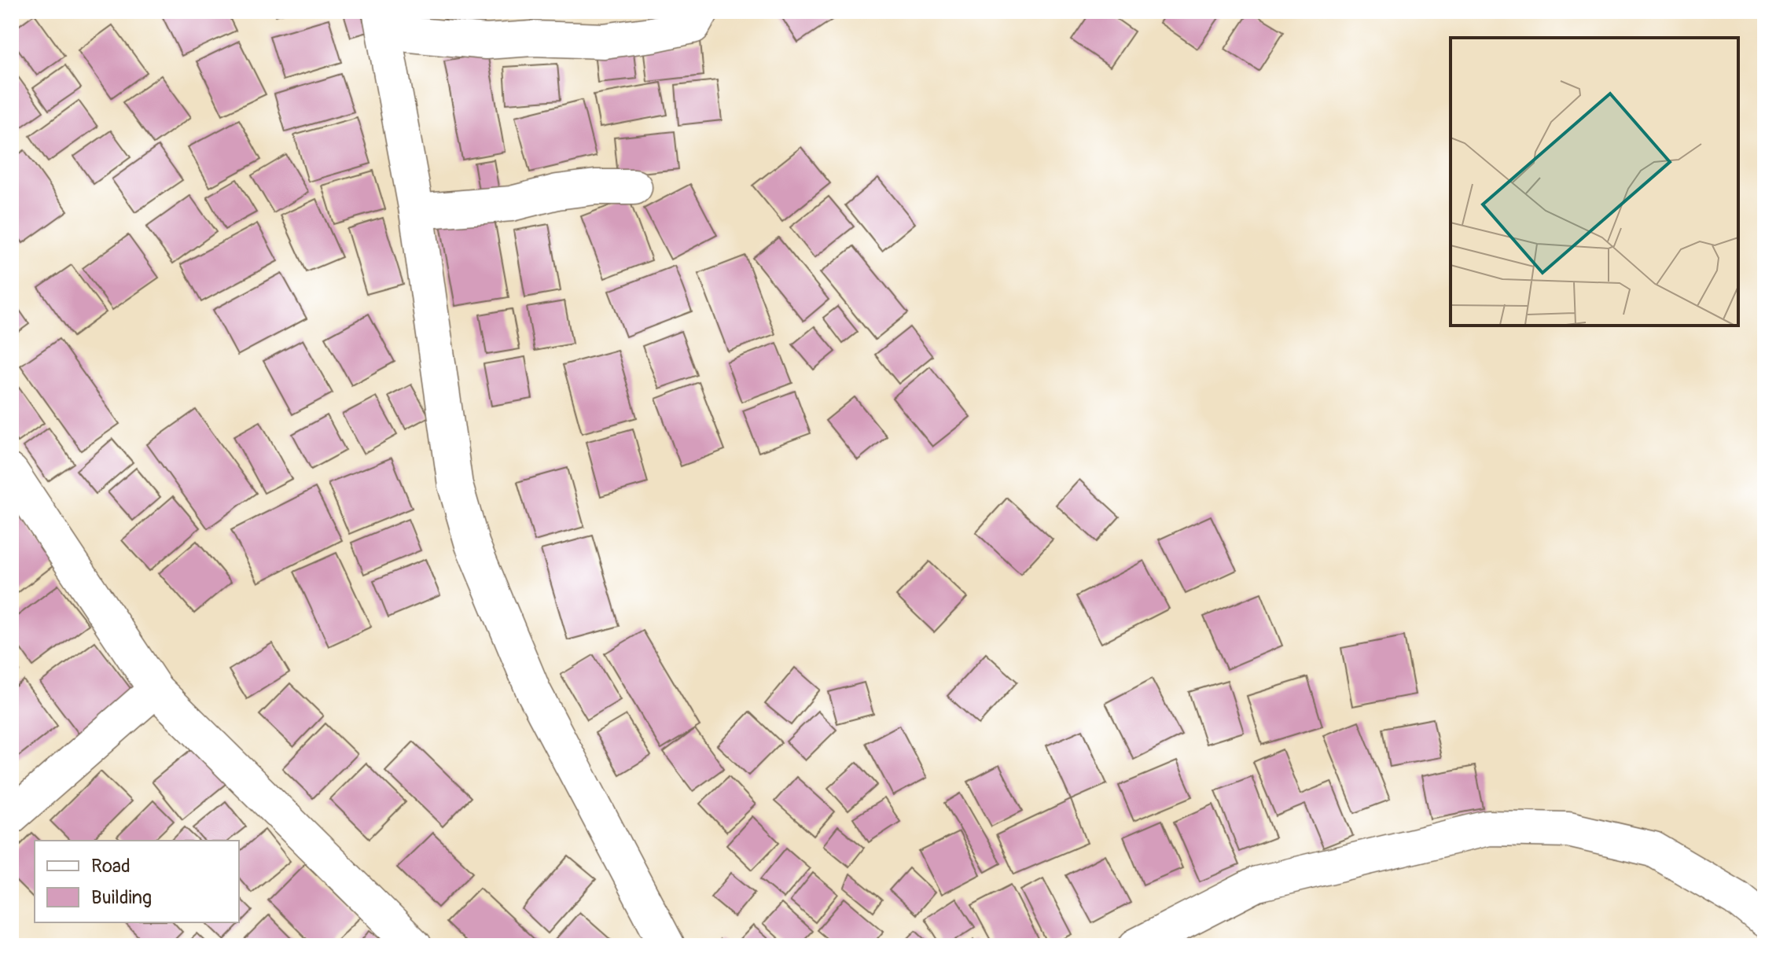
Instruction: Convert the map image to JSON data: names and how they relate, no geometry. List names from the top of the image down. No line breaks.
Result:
{"legend":["Road","Building"]}
